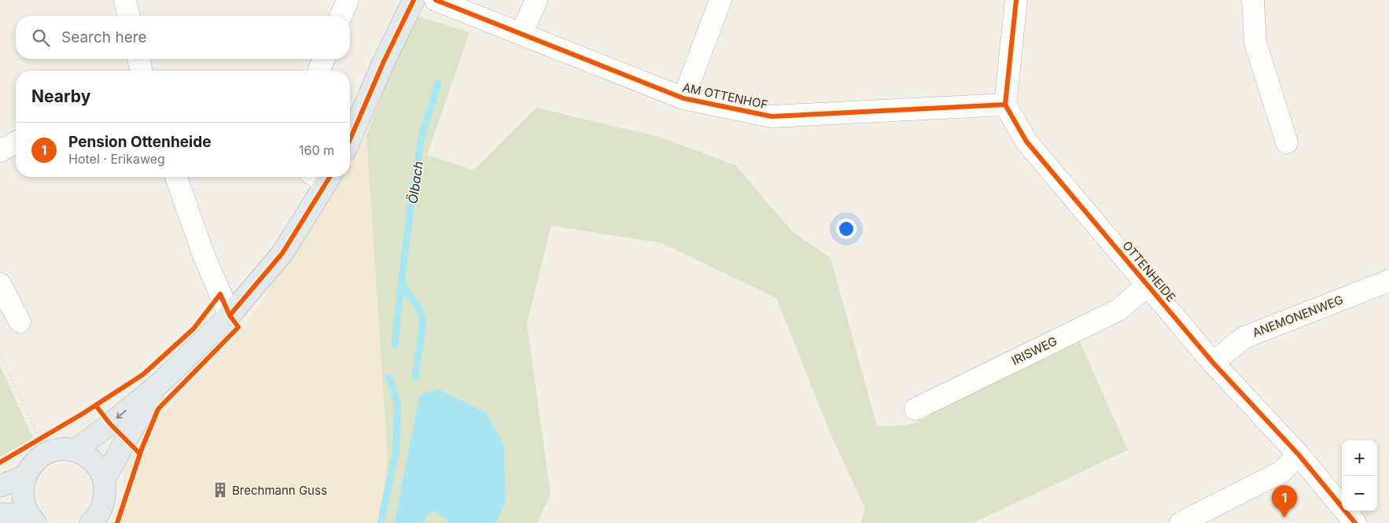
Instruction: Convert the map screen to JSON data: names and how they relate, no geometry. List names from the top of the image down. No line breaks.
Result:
{"streets":{"street":["AM OTTENHOF","OTTENHEIDE","ANEMONENWEG","IRISWEG"]},"crossings":[["AM OTTENHOF","OTTENHEIDE"],["OTTENHEIDE","ANEMONENWEG"],["OTTENHEIDE","IRISWEG"]],"water":["Ölbach"],"places":{"building":["Brechmann Guss"]},"page":{"search":"Search here","heading":"Nearby","list":[{"mark":"1","name":"Pension Ottenheide","note":"Hotel · Erikaweg","value":"160 m"}],"map_buttons":["+","−"],"pins":"1"}}
